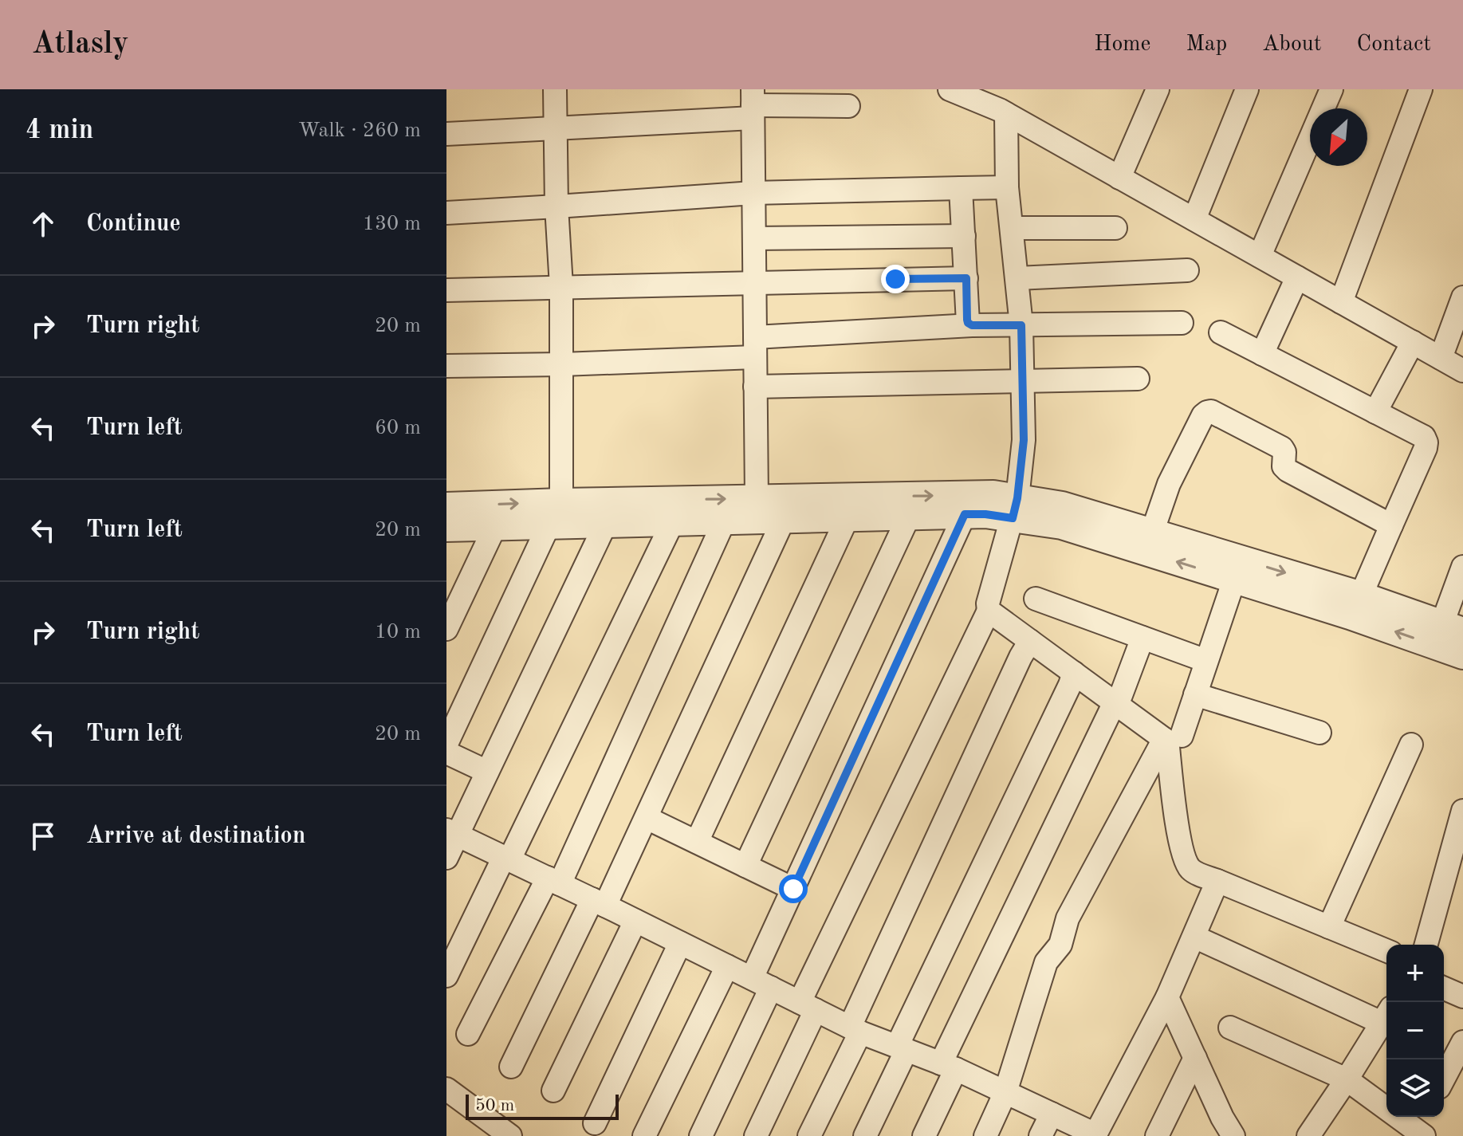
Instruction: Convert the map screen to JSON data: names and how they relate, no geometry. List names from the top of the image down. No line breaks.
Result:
{"scale_bar":"50 m","north":"bottom left","page":{"header":"Atlasly","nav":["Home","Map","About","Contact"],"heading":["4 min","Walk · 260 m"],"list":[["Continue","130 m"],["Turn right","20 m"],["Turn left","60 m"],["Turn left","20 m"],["Turn right","10 m"],["Turn left","20 m"],"Arrive at destination"],"map_buttons":["+","−"],"scale":"50 m"}}
